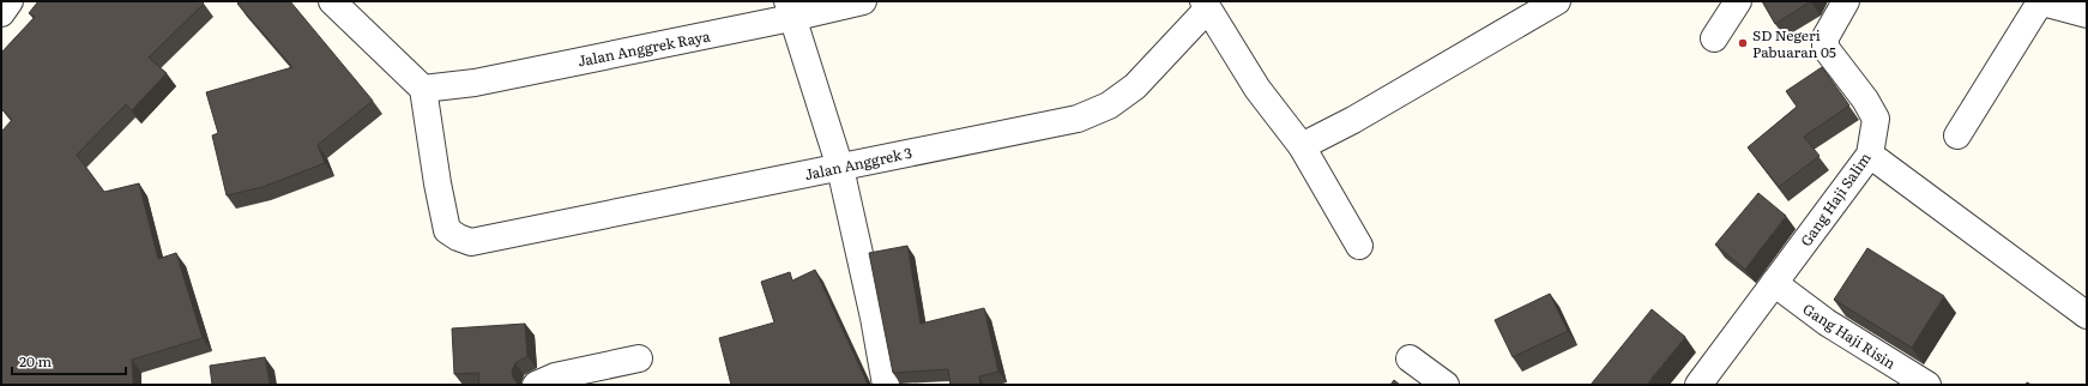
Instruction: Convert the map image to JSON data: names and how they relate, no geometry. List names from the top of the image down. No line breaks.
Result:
{"streets":{"street":["Jalan Anggrek Raya","Jalan Anggrek 3","Gang Haji Salim","Gang Haji Risin"]},"crossings":[["Jalan Anggrek Raya","Jalan Anggrek 3"],["Gang Haji Salim","Gang Haji Risin"]],"places":["SD Negeri Pabuaran 05"],"scale_bar":"20 m"}
